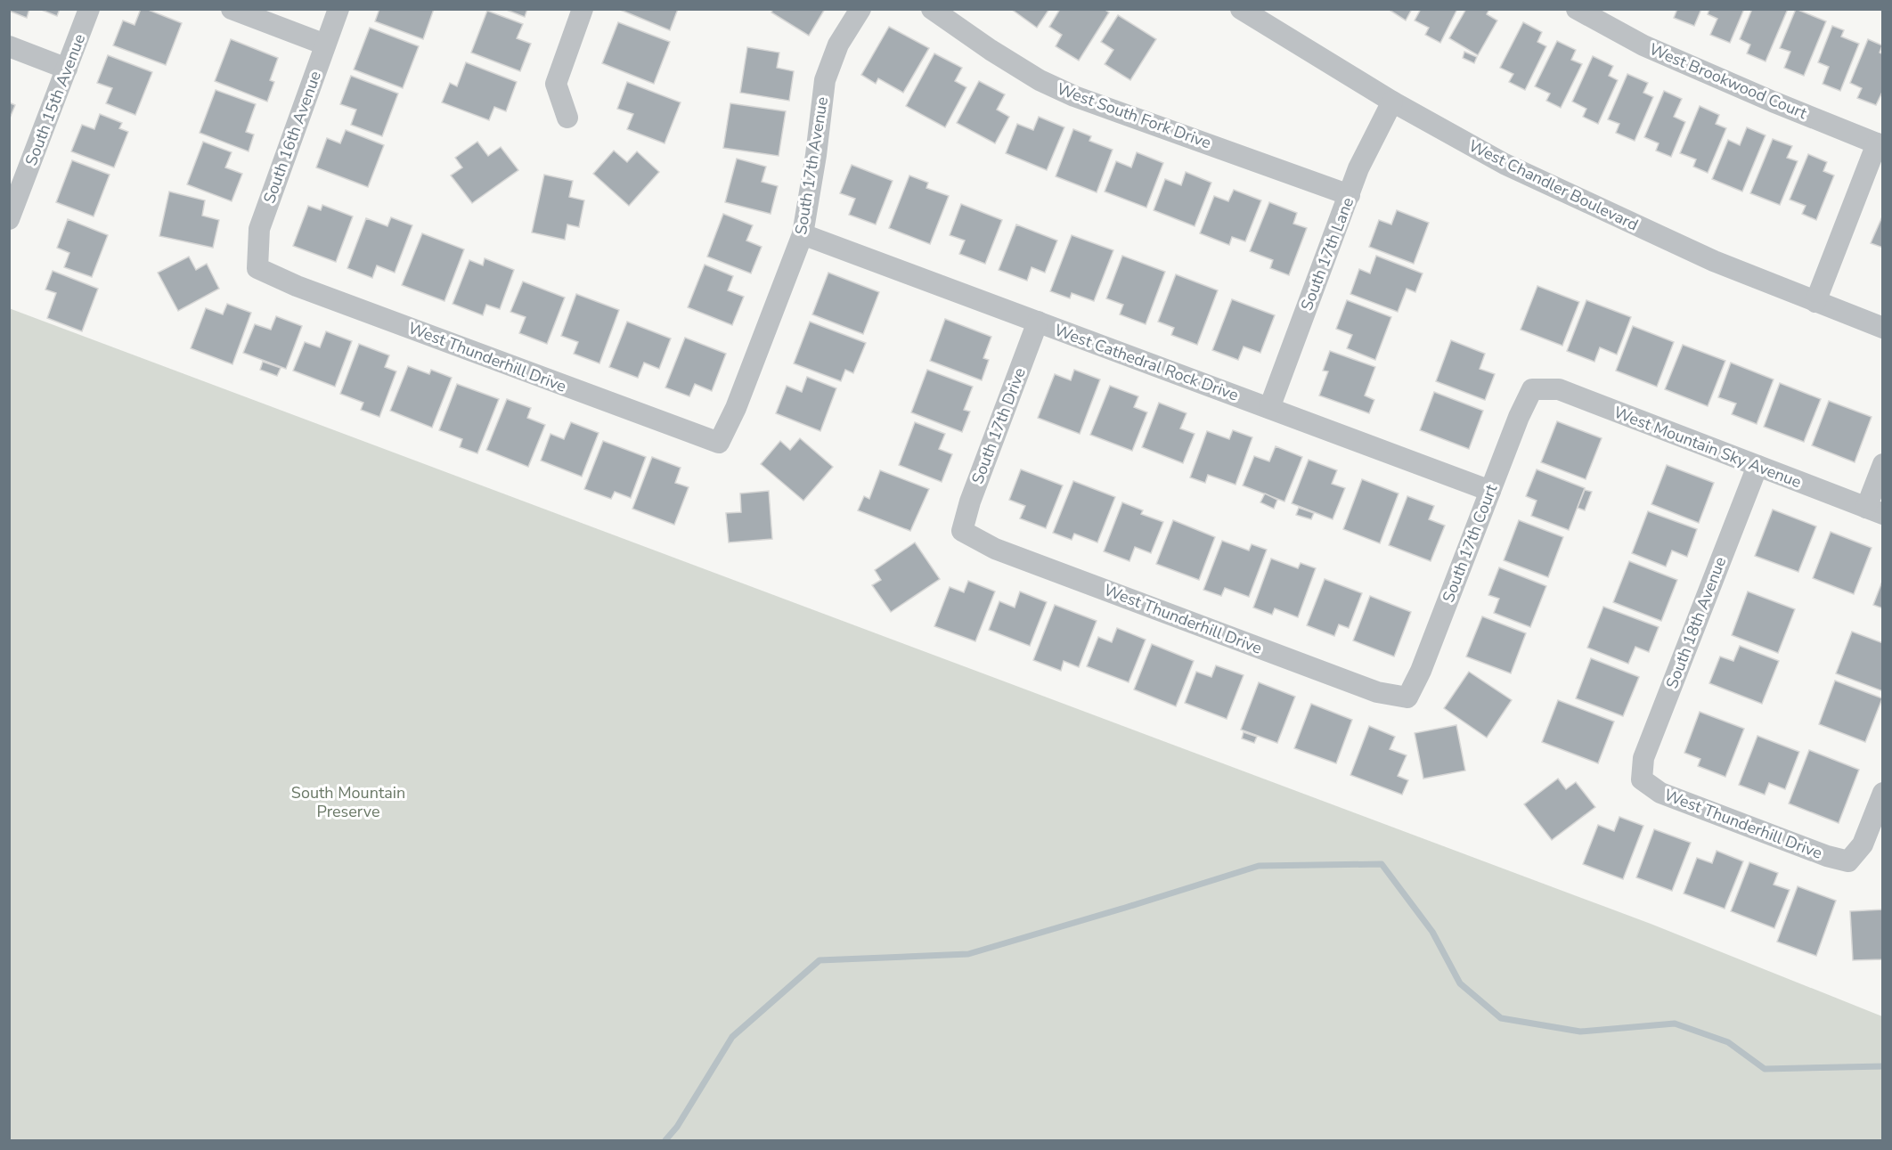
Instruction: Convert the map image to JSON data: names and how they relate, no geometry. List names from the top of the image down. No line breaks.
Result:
{"streets":{"street":["West Brookwood Court","South 15th Avenue","West South Fork Drive","South 16th Avenue","South 17th Avenue","West Chandler Boulevard","South 17th Lane","West Thunderhill Drive","West Cathedral Rock Drive","South 17th Drive","West Mountain Sky Avenue","South 17th Court","South 18th Avenue"]},"crossings":[["West South Fork Drive","South 17th Lane"],["South 16th Avenue","West Thunderhill Drive"],["South 17th Avenue","West Thunderhill Drive"],["South 17th Avenue","West Cathedral Rock Drive"],["West Chandler Boulevard","South 17th Lane"],["South 17th Lane","West Cathedral Rock Drive"],["West Thunderhill Drive","South 17th Drive"],["West Thunderhill Drive","South 17th Court"],["West Thunderhill Drive","South 18th Avenue"],["West Cathedral Rock Drive","South 17th Drive"],["West Cathedral Rock Drive","South 17th Court"],["West Mountain Sky Avenue","South 17th Court"],["West Mountain Sky Avenue","South 18th Avenue"]],"parks":["South Mountain Preserve"]}
